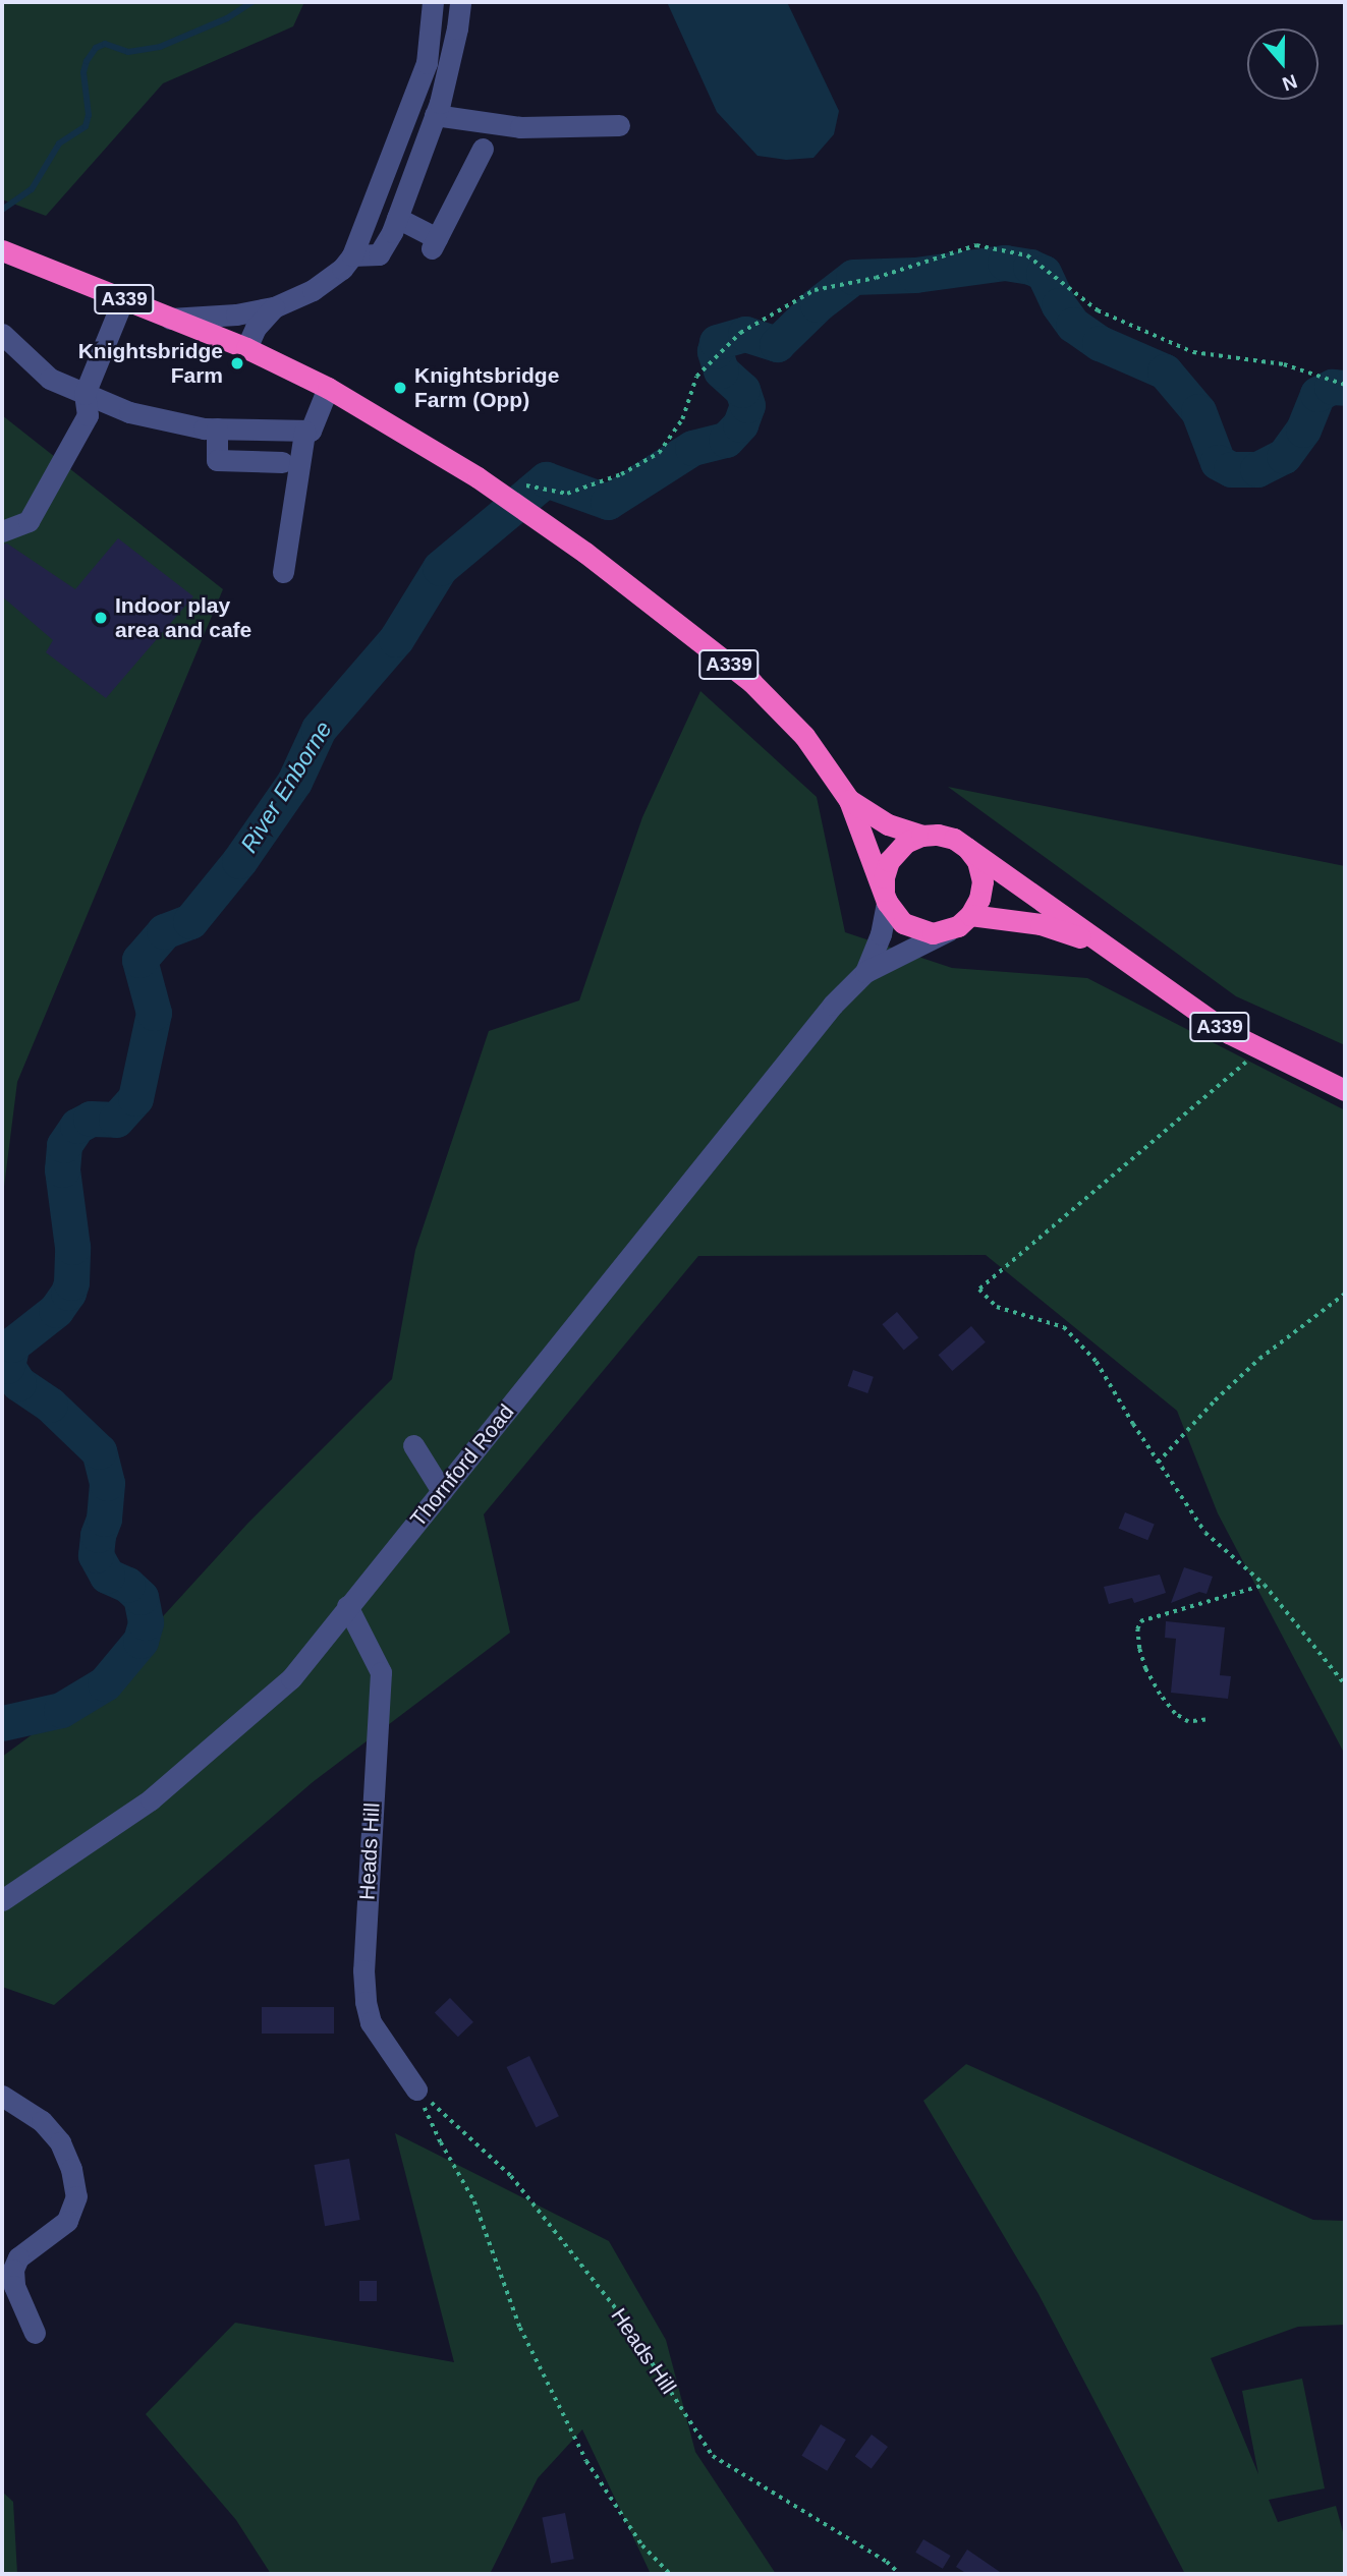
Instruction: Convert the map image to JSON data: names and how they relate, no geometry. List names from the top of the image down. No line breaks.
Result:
{"streets":{"highway":["A339"],"street":["Thornford Road","Heads Hill"]},"crossings":[["A339","Thornford Road"],["Thornford Road","Heads Hill"]],"water":["River Enborne"],"places":["Knightsbridge Farm","Knightsbridge Farm (Opp)","Indoor play area and cafe"],"north":"bottom"}
